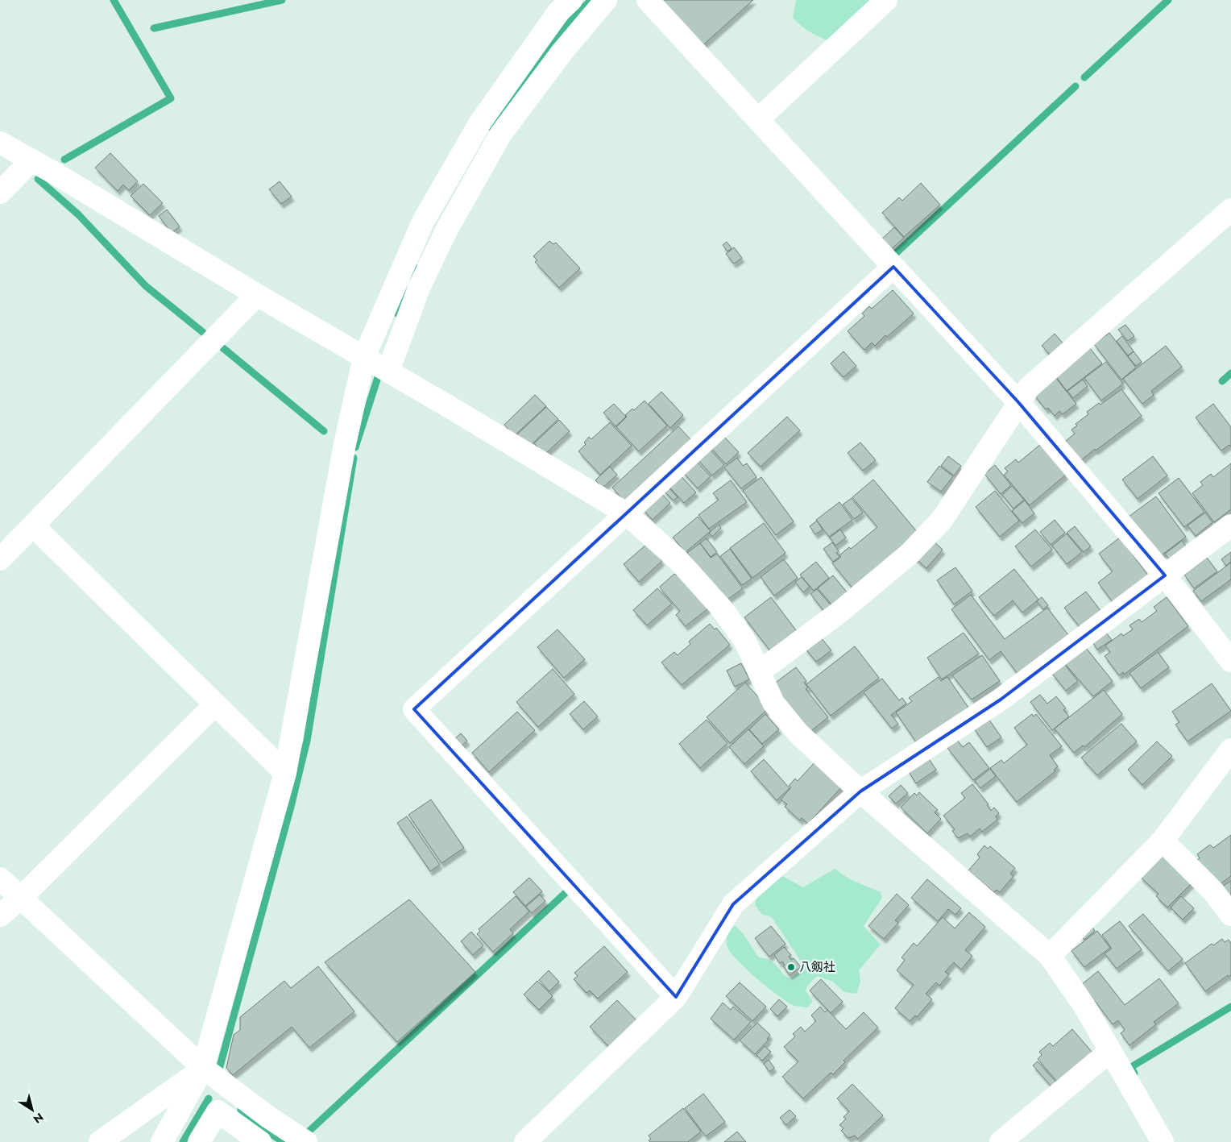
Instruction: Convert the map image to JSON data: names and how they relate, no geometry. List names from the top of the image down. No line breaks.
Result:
{"places":["八剱社"],"north":"bottom right"}
